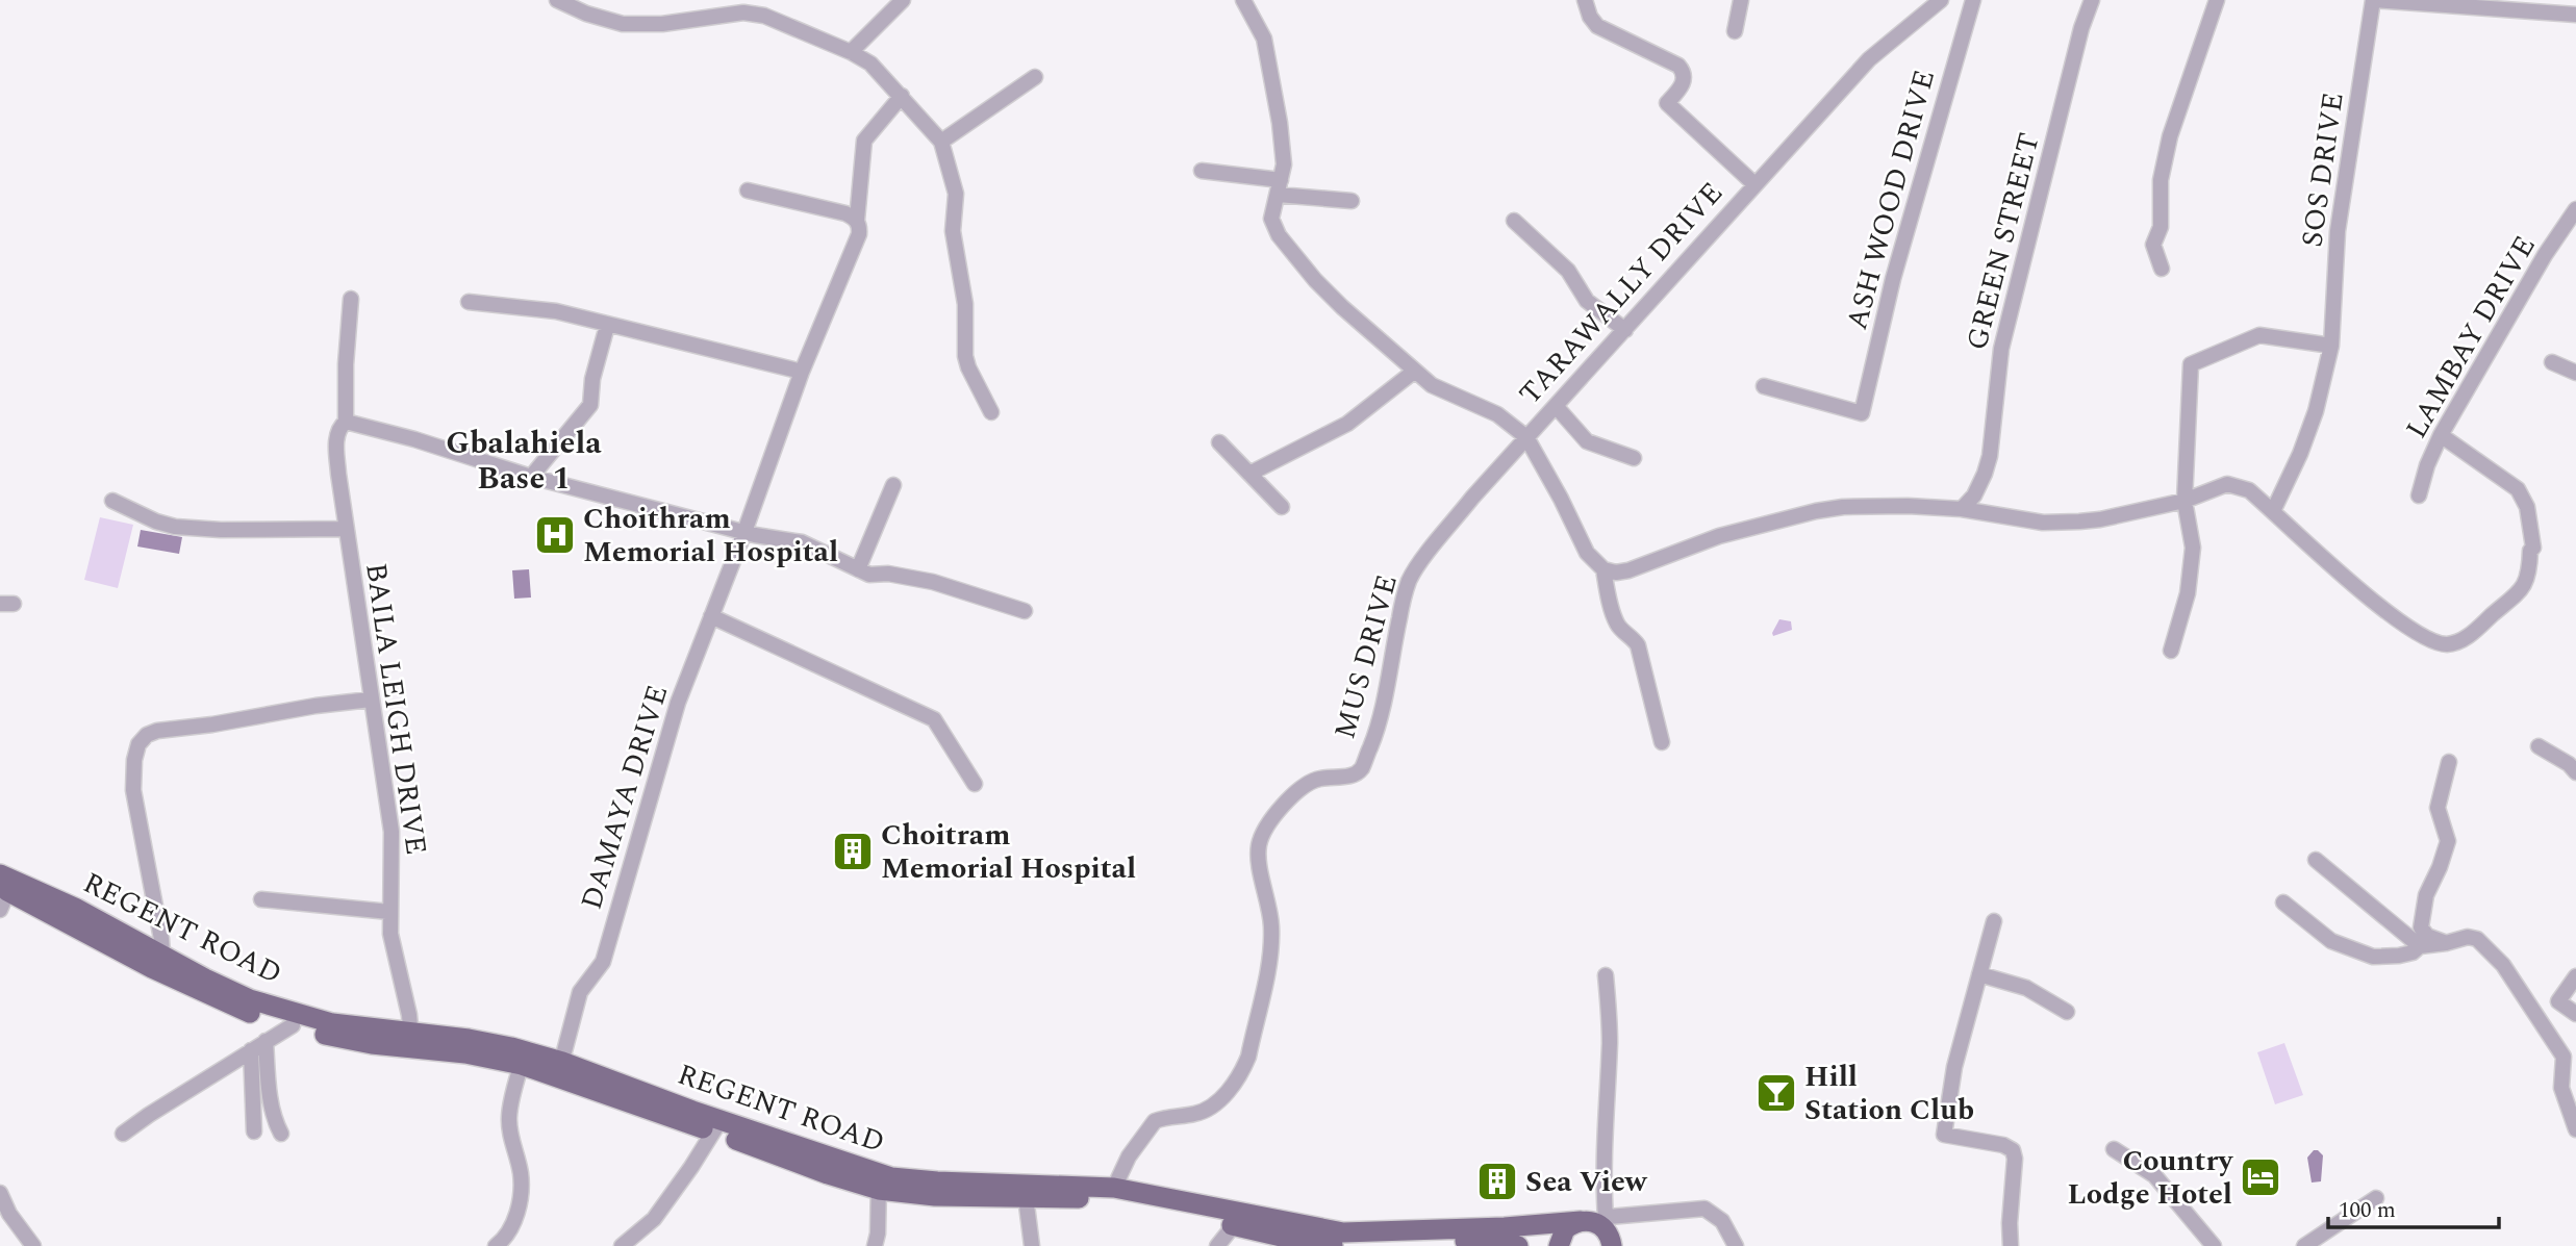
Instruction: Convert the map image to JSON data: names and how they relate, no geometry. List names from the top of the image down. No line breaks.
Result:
{"streets":{"main road":["REGENT ROAD"],"street":["SOS DRIVE","ASH WOOD DRIVE","GREEN STREET","TARAWALLY DRIVE","LAMBAY DRIVE","MUS DRIVE","BAILA LEIGH DRIVE","DAMAYA DRIVE"]},"crossings":[["TARAWALLY DRIVE","MUS DRIVE"],["MUS DRIVE","REGENT ROAD"],["BAILA LEIGH DRIVE","REGENT ROAD"],["DAMAYA DRIVE","REGENT ROAD"]],"districts":["Gbalahiela Base 1"],"places":{"hospital":["Choithram Memorial Hospital"],"building":["Choitram Memorial Hospital","Sea View"],"bar":["Hill Station Club"],"hotel":["Country Lodge Hotel"]},"scale_bar":"100 m"}
